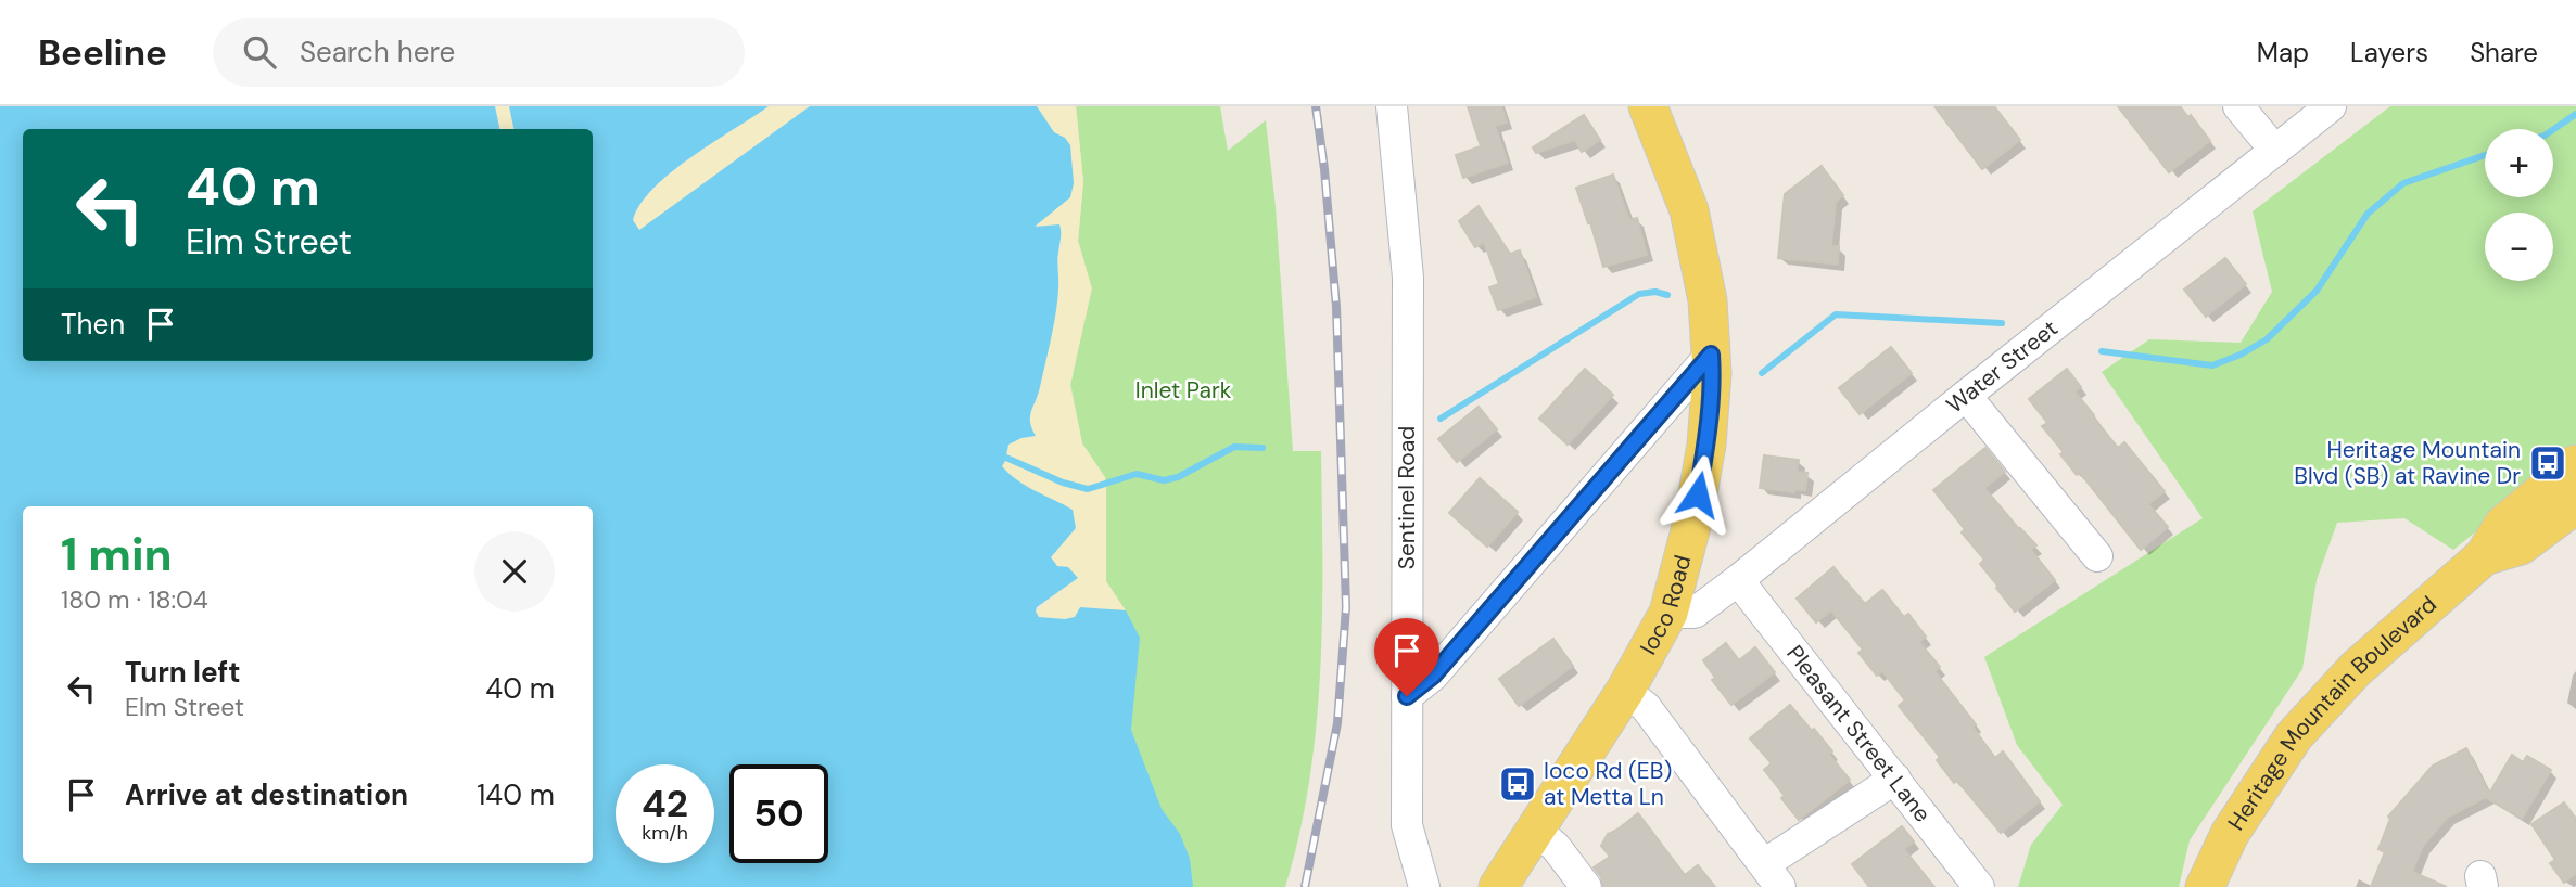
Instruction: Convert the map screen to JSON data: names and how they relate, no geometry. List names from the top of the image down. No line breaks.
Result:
{"streets":{"main road":["Ioco Road","Heritage Mountain Boulevard"],"street":["Water Street","Sentinel Road","Pleasant Street Lane"]},"crossings":[["Water Street","Ioco Road"],["Water Street","Pleasant Street Lane"]],"parks":["Inlet Park"],"places":{"bus stop":["Heritage Mountain Blvd (SB) at Ravine Dr","Ioco Rd (EB) at Metta Ln"]},"page":{"header":"Beeline","search":"Search here","nav":["Map","Layers","Share"],"map_buttons":["+","−"],"turn":["40 m","Elm Street"],"then":"Then","heading":["1 min","180 m · 18:04"],"list":[{"name":"Turn left","note":"Elm Street","value":"40 m"},{"name":"Arrive at destination","value":"140 m"}],"speed":"42 km/h","limit":"50"}}
